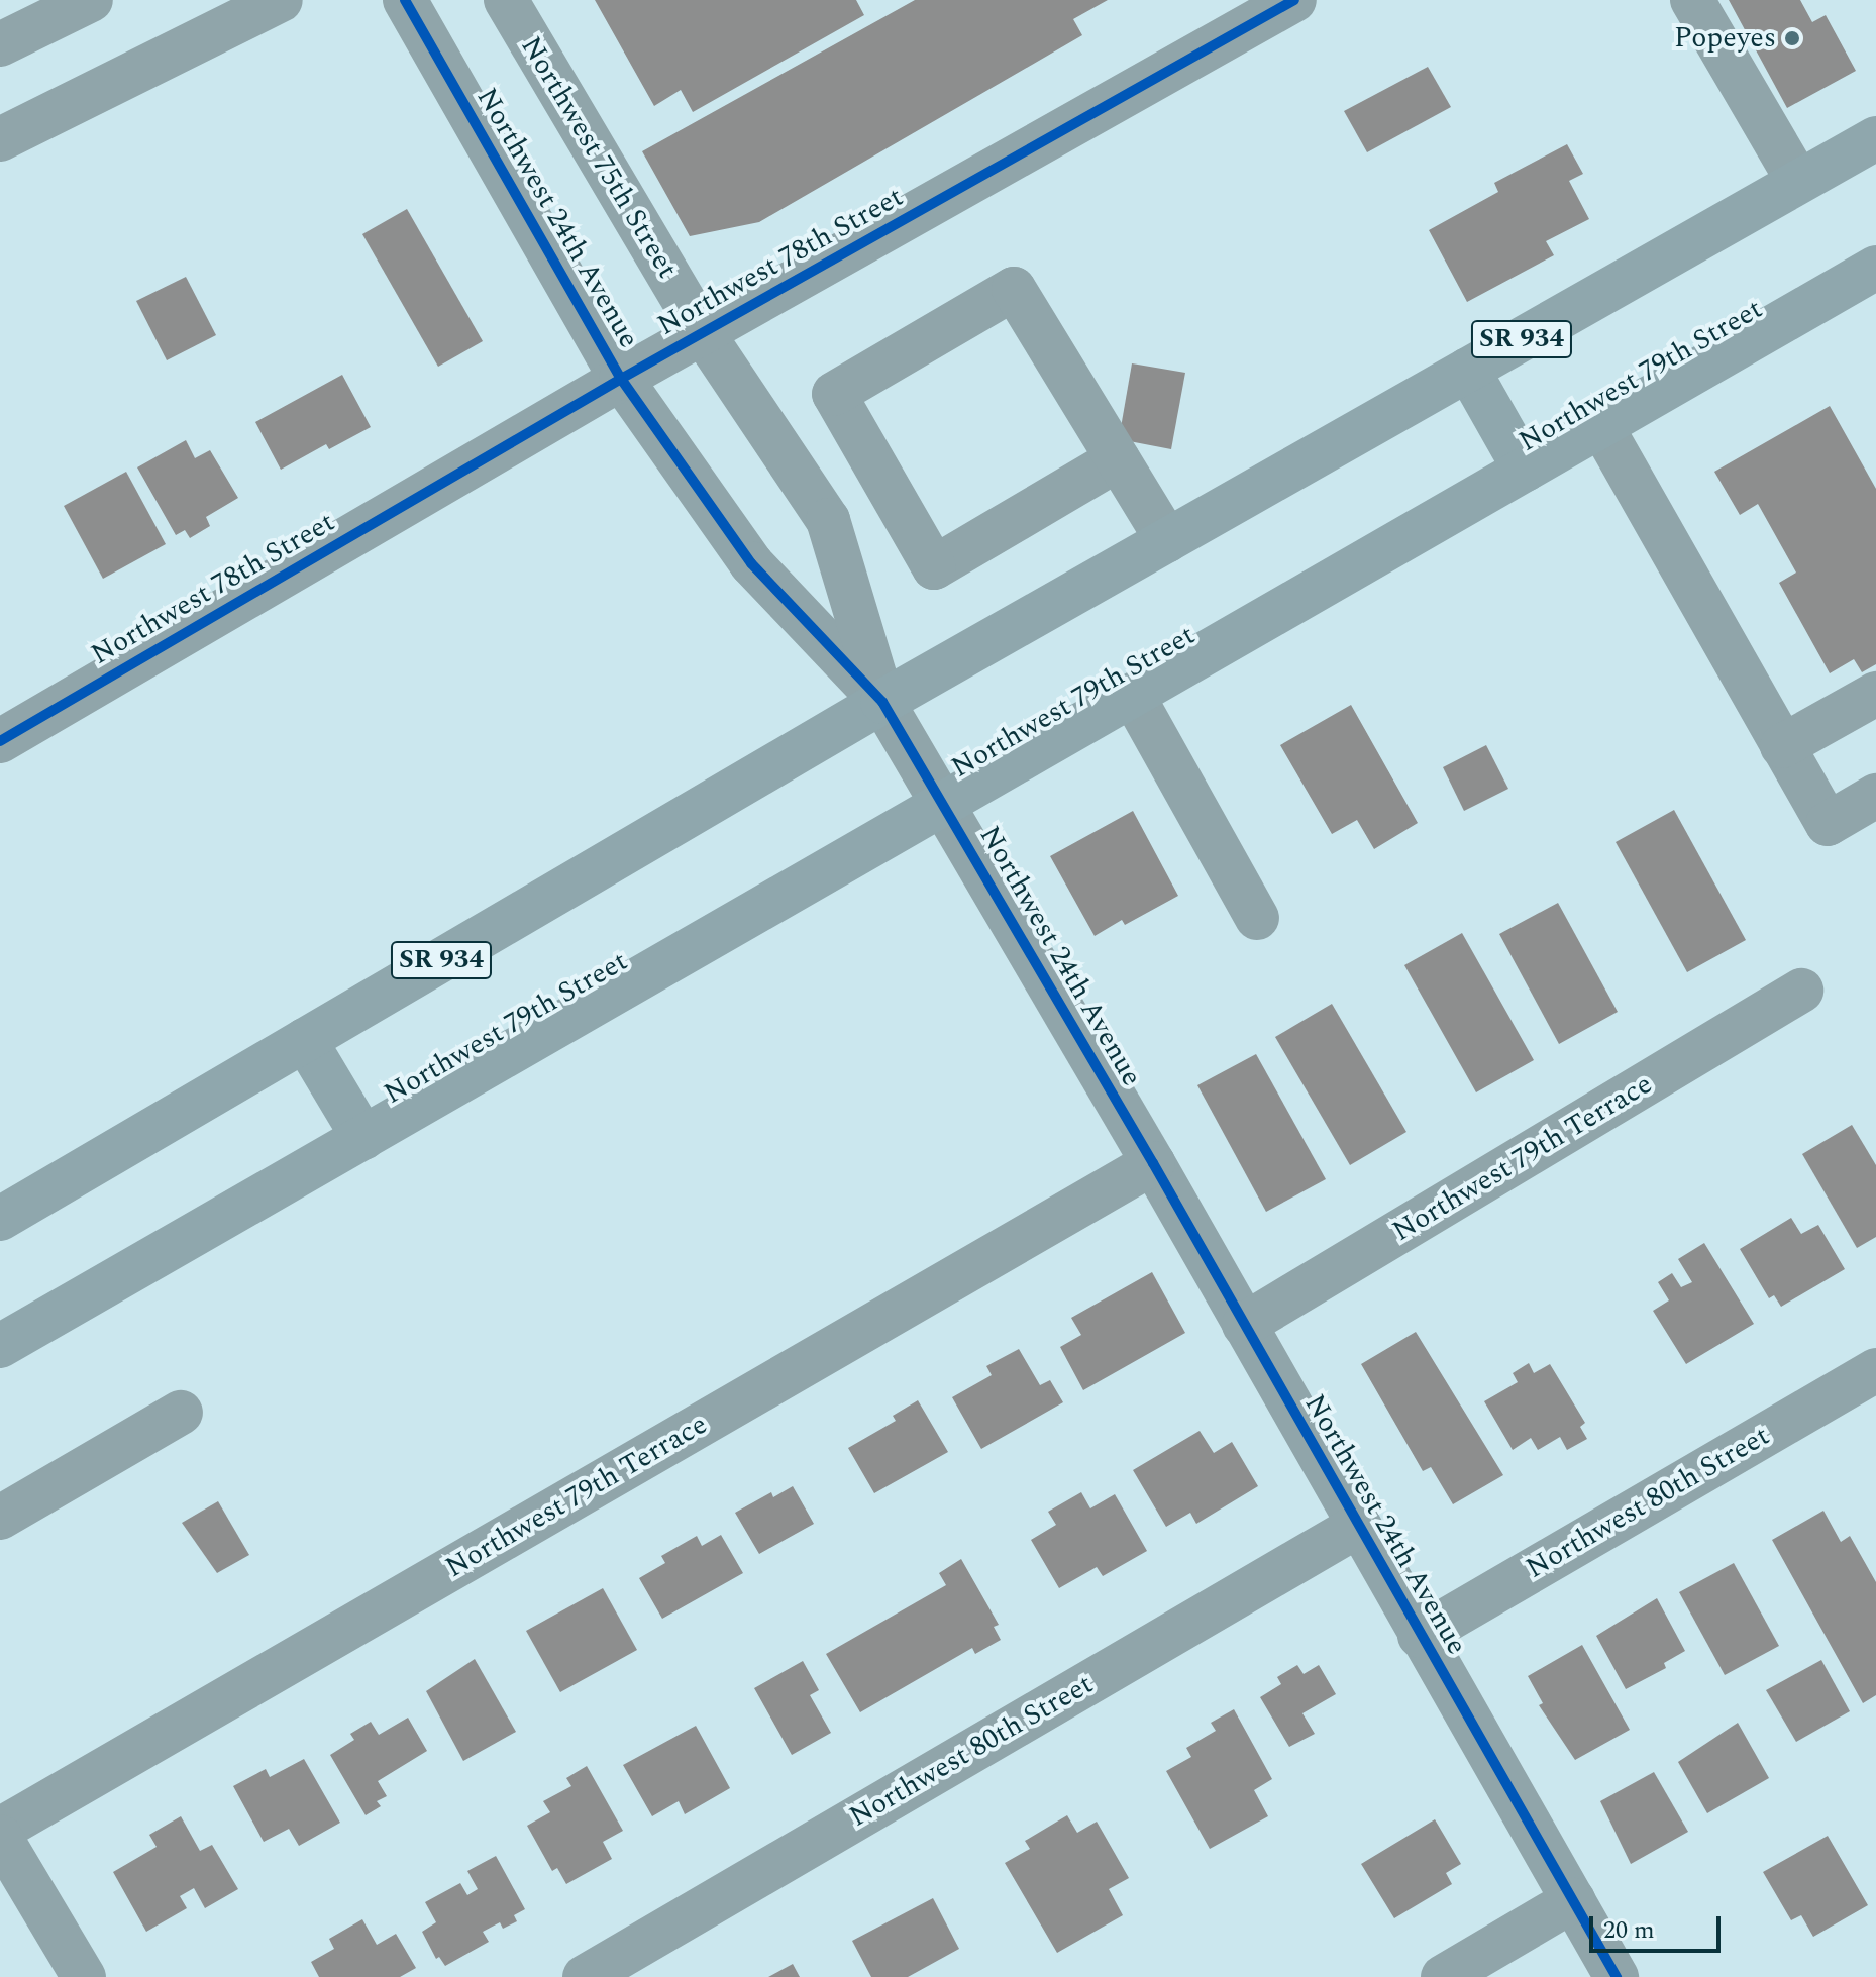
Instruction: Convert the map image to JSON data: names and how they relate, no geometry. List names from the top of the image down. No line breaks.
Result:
{"streets":{"main road":["SR 934","Northwest 79th Street"],"street":["Northwest 75th Street","Northwest 24th Avenue","Northwest 78th Street","Northwest 79th Terrace","Northwest 80th Street"]},"crossings":[["Northwest 75th Street","Northwest 24th Avenue"],["Northwest 75th Street","Northwest 78th Street"],["Northwest 75th Street","SR 934"],["Northwest 24th Avenue","Northwest 78th Street"],["Northwest 24th Avenue","SR 934"],["Northwest 24th Avenue","Northwest 79th Street"],["Northwest 24th Avenue","Northwest 79th Terrace"],["Northwest 24th Avenue","Northwest 80th Street"]],"places":["Popeyes"],"scale_bar":"20 m"}
